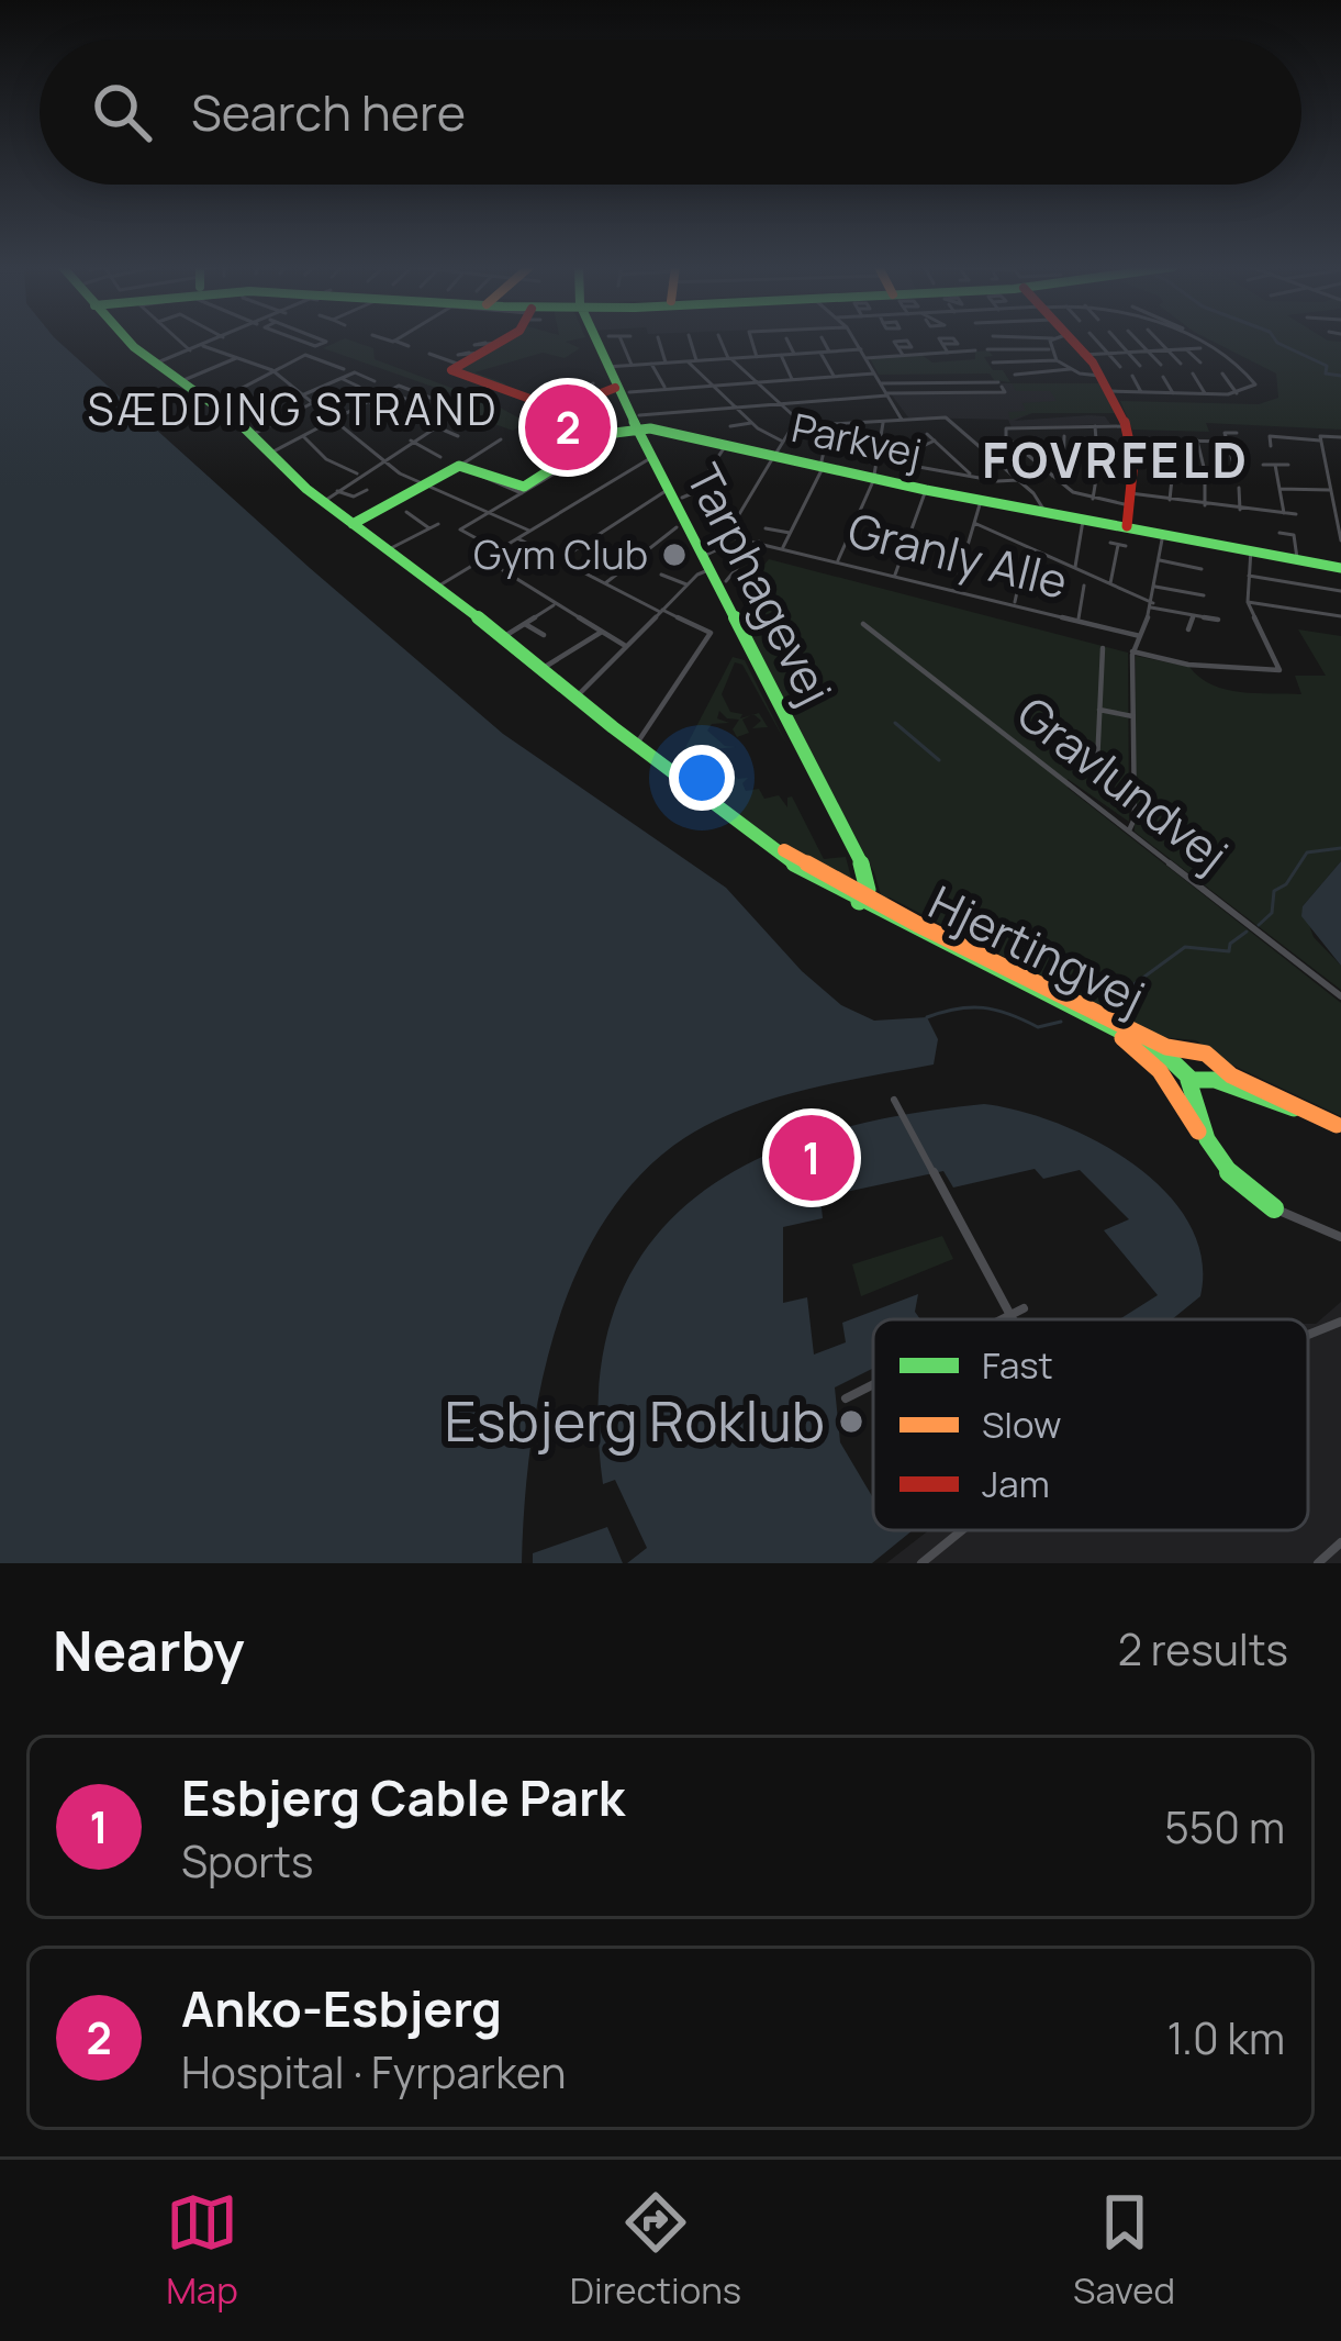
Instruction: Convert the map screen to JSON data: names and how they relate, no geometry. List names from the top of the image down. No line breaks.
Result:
{"streets":{"street":["Parkvej","Granly Alle","Tarphagevej","Gravlundvej","Hjertingvej"]},"crossings":[["Parkvej","Tarphagevej"],["Tarphagevej","Hjertingvej"]],"districts":["SÆDDING STRAND","FOVRFELD"],"places":["Gym Club","Esbjerg Roklub"],"legend":["Fast","Slow","Jam"],"page":{"search":"Search here","pins":["2","1"],"heading":["Nearby","2 results"],"list":[{"mark":"1","name":"Esbjerg Cable Park","note":"Sports","value":"550 m"},{"mark":"2","name":"Anko-Esbjerg","note":"Hospital · Fyrparken","value":"1.0 km"}],"nav":["Map","Directions","Saved"]}}
